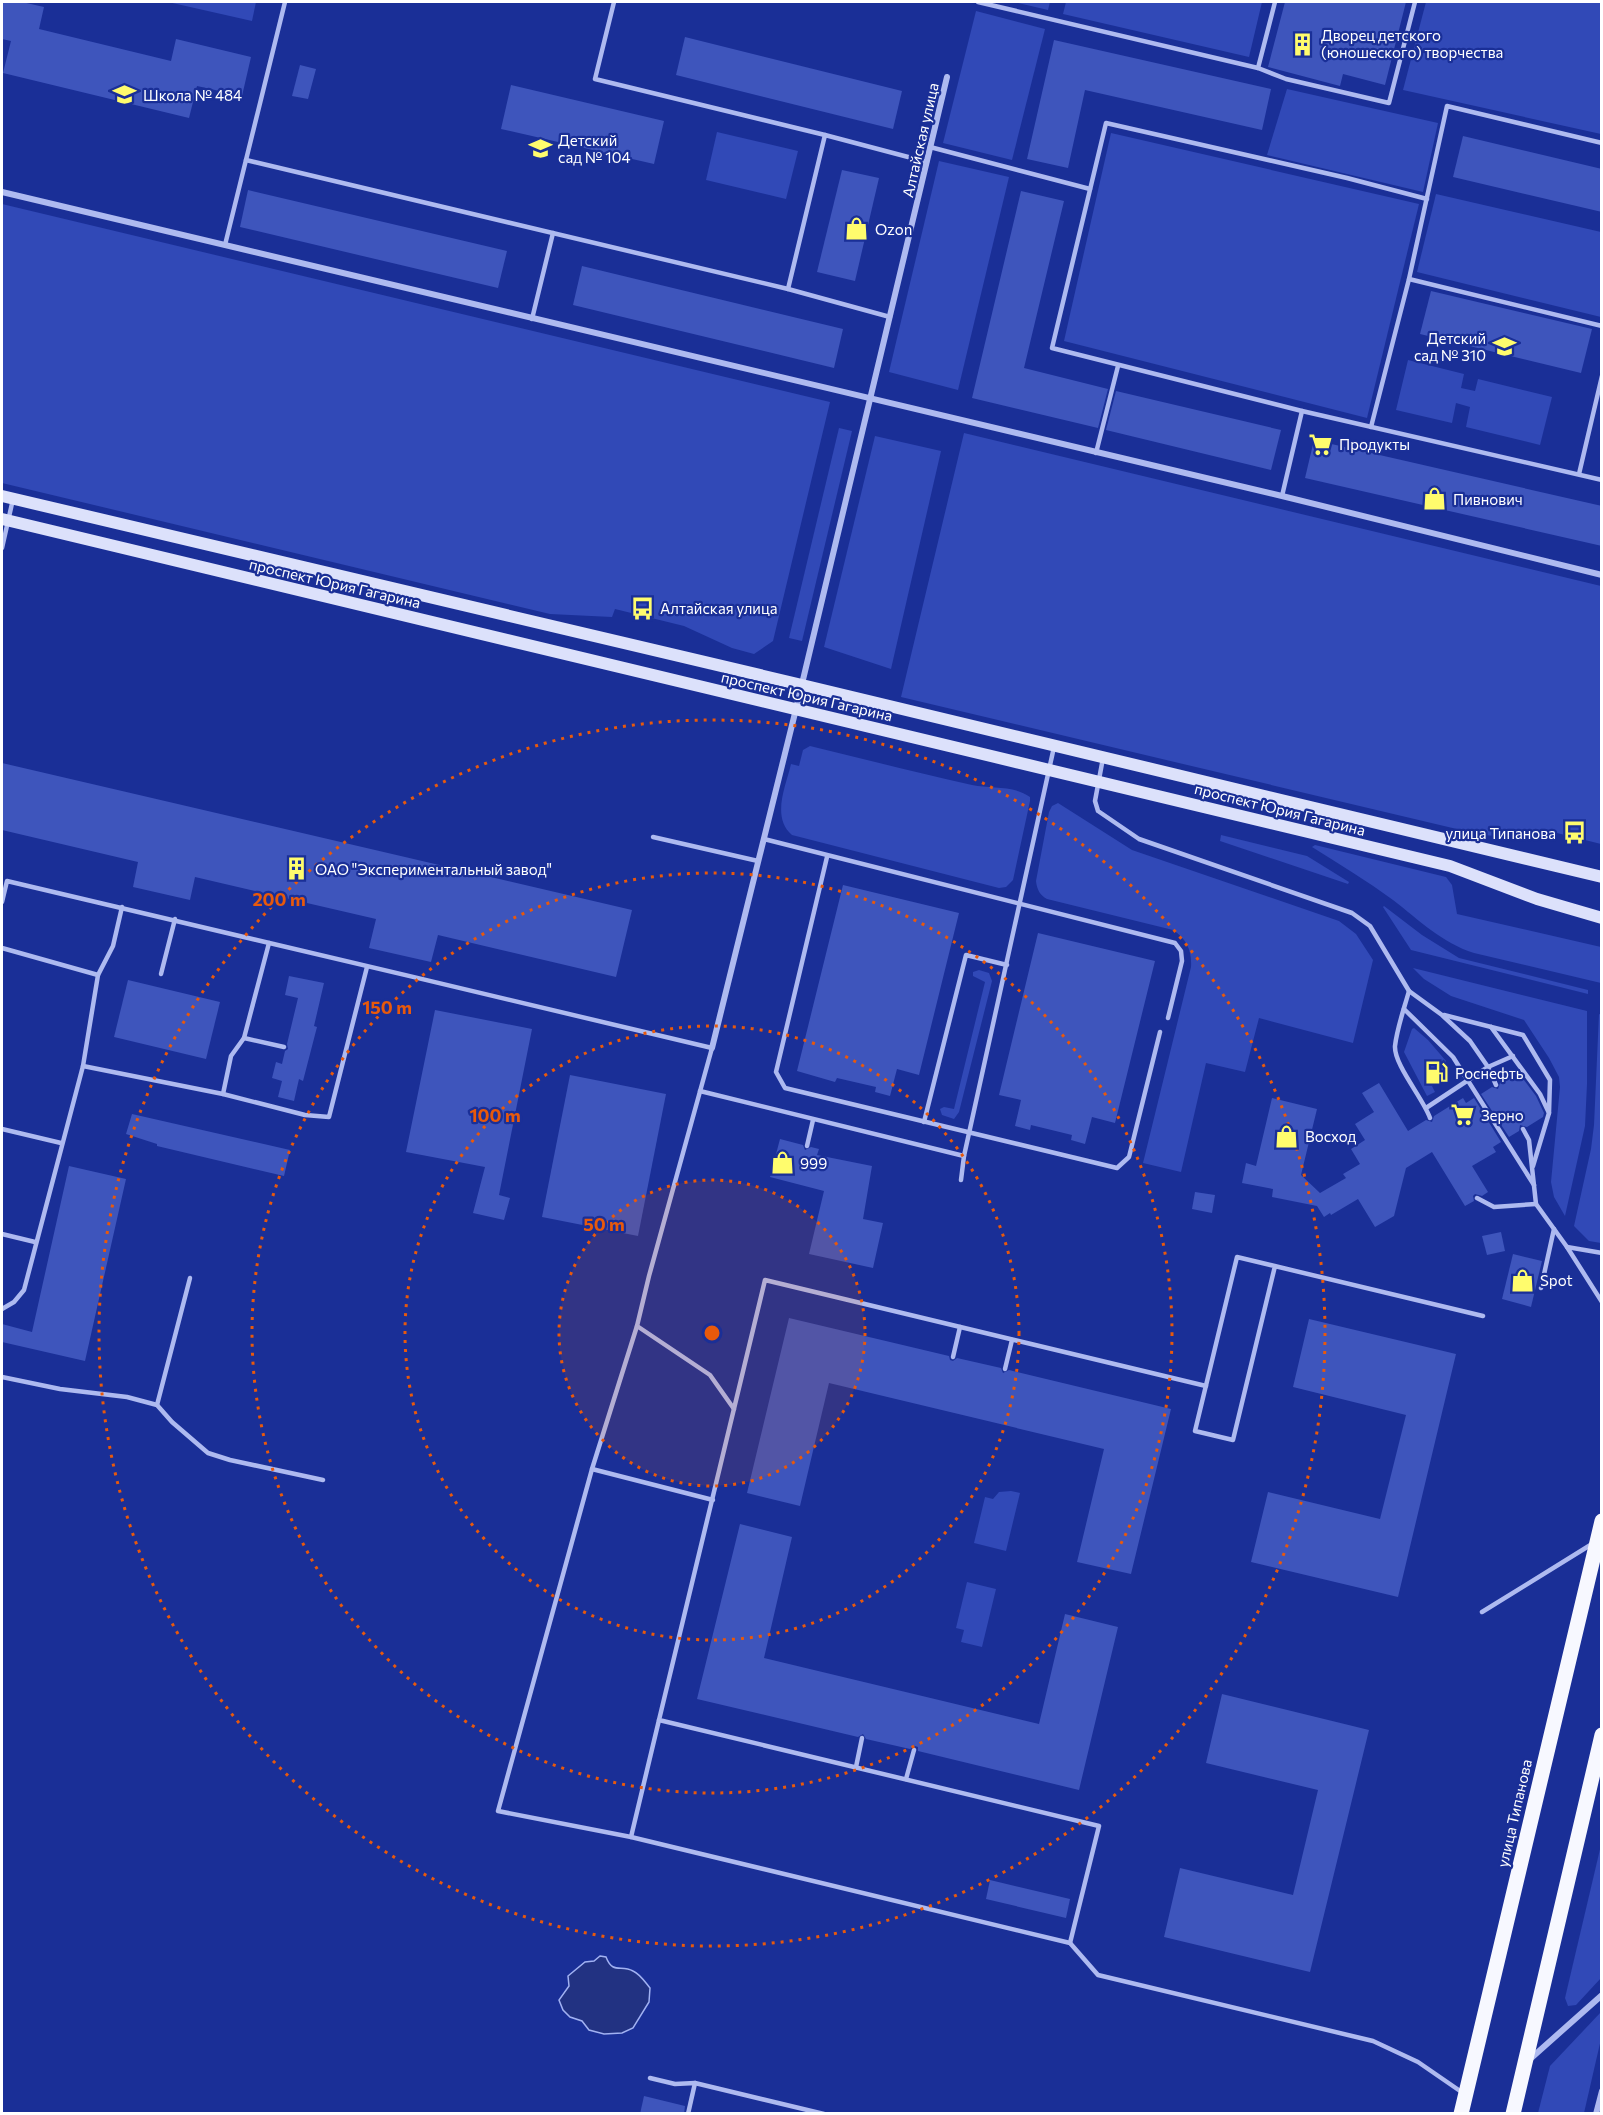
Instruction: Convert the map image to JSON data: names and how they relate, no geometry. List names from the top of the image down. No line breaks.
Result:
{"streets":{"main road":["проспект Юрия Гагарина","улица Типанова"],"street":["Алтайская улица"]},"crossings":[["Алтайская улица","проспект Юрия Гагарина"]],"places":{"building":["Дворец детского (юношеского) творчества","ОАО \"Экспериментальный завод\""],"school or university":["Школа № 484","Детский сад № 104","Детский сад № 310"],"shop":["Ozon","Пивнович","Восход","999","Spot"],"supermarket":["Продукты","Зерно"],"bus stop":["Алтайская улица","улица Типанова"],"fuel station":["Роснефть"]},"rings":["200 m","150 m","100 m","50 m"]}
